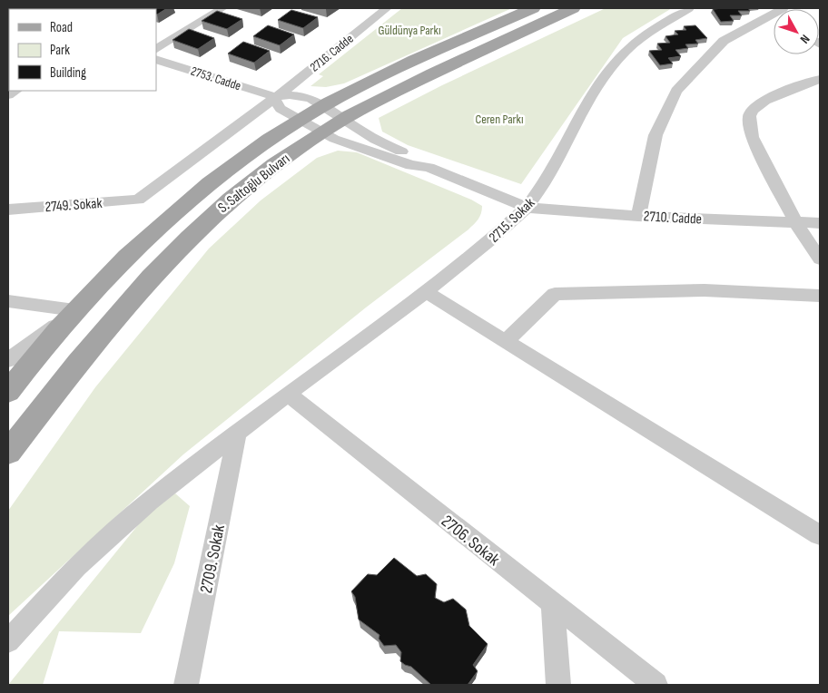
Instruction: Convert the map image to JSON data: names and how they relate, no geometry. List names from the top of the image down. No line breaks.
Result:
{"streets":{"main road":["S. Saltoğlu Bulvarı"],"street":["2716. Cadde","2753. Cadde","2749. Sokak","2710. Cadde","2715. Sokak","2706. Sokak","2709. Sokak"]},"crossings":[["2716. Cadde","2753. Cadde"],["2716. Cadde","2749. Sokak"],["2710. Cadde","2715. Sokak"],["2715. Sokak","2706. Sokak"],["2715. Sokak","2709. Sokak"]],"parks":["Güldünya Parkı","Ceren Parkı"],"legend":["Road","Park","Building"],"north":"bottom right"}
